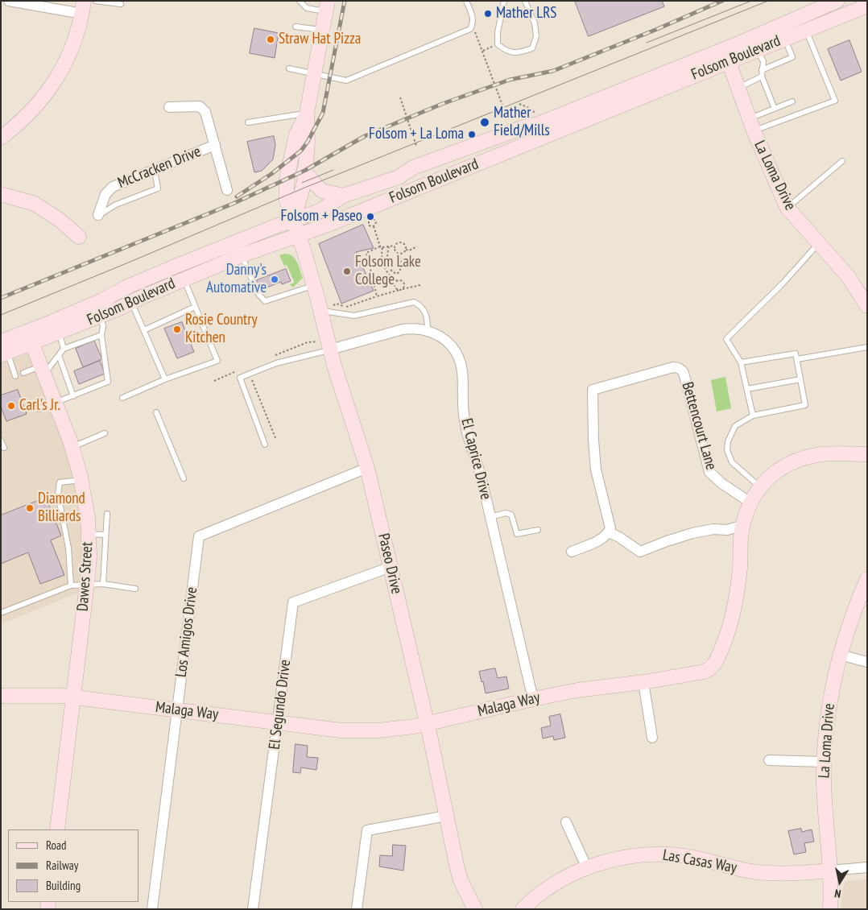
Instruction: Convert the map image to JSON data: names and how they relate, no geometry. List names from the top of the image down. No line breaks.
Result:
{"streets":{"street":["Folsom Boulevard","McCracken Drive","La Loma Drive","Bettencourt Lane","El Caprice Drive","Paseo Drive","Dawes Street","Los Amigos Drive","El Segundo Drive","Malaga Way","Las Casas Way"]},"crossings":[["Folsom Boulevard","La Loma Drive"],["Folsom Boulevard","Paseo Drive"],["Folsom Boulevard","Dawes Street"],["La Loma Drive","Las Casas Way"],["Bettencourt Lane","Malaga Way"],["El Caprice Drive","Paseo Drive"],["El Caprice Drive","Malaga Way"],["Paseo Drive","Los Amigos Drive"],["Paseo Drive","El Segundo Drive"],["Paseo Drive","Malaga Way"],["Dawes Street","Malaga Way"],["Los Amigos Drive","Malaga Way"],["El Segundo Drive","Malaga Way"]],"places":["Mather LRS","Straw Hat Pizza","Mather Field/Mills","Folsom + La Loma","Folsom + Paseo","Folsom Lake College","Danny's Automative","Rosie Country Kitchen","Carl's Jr.","Diamond Billiards"],"legend":["Road","Railway","Building"],"north":"bottom"}
